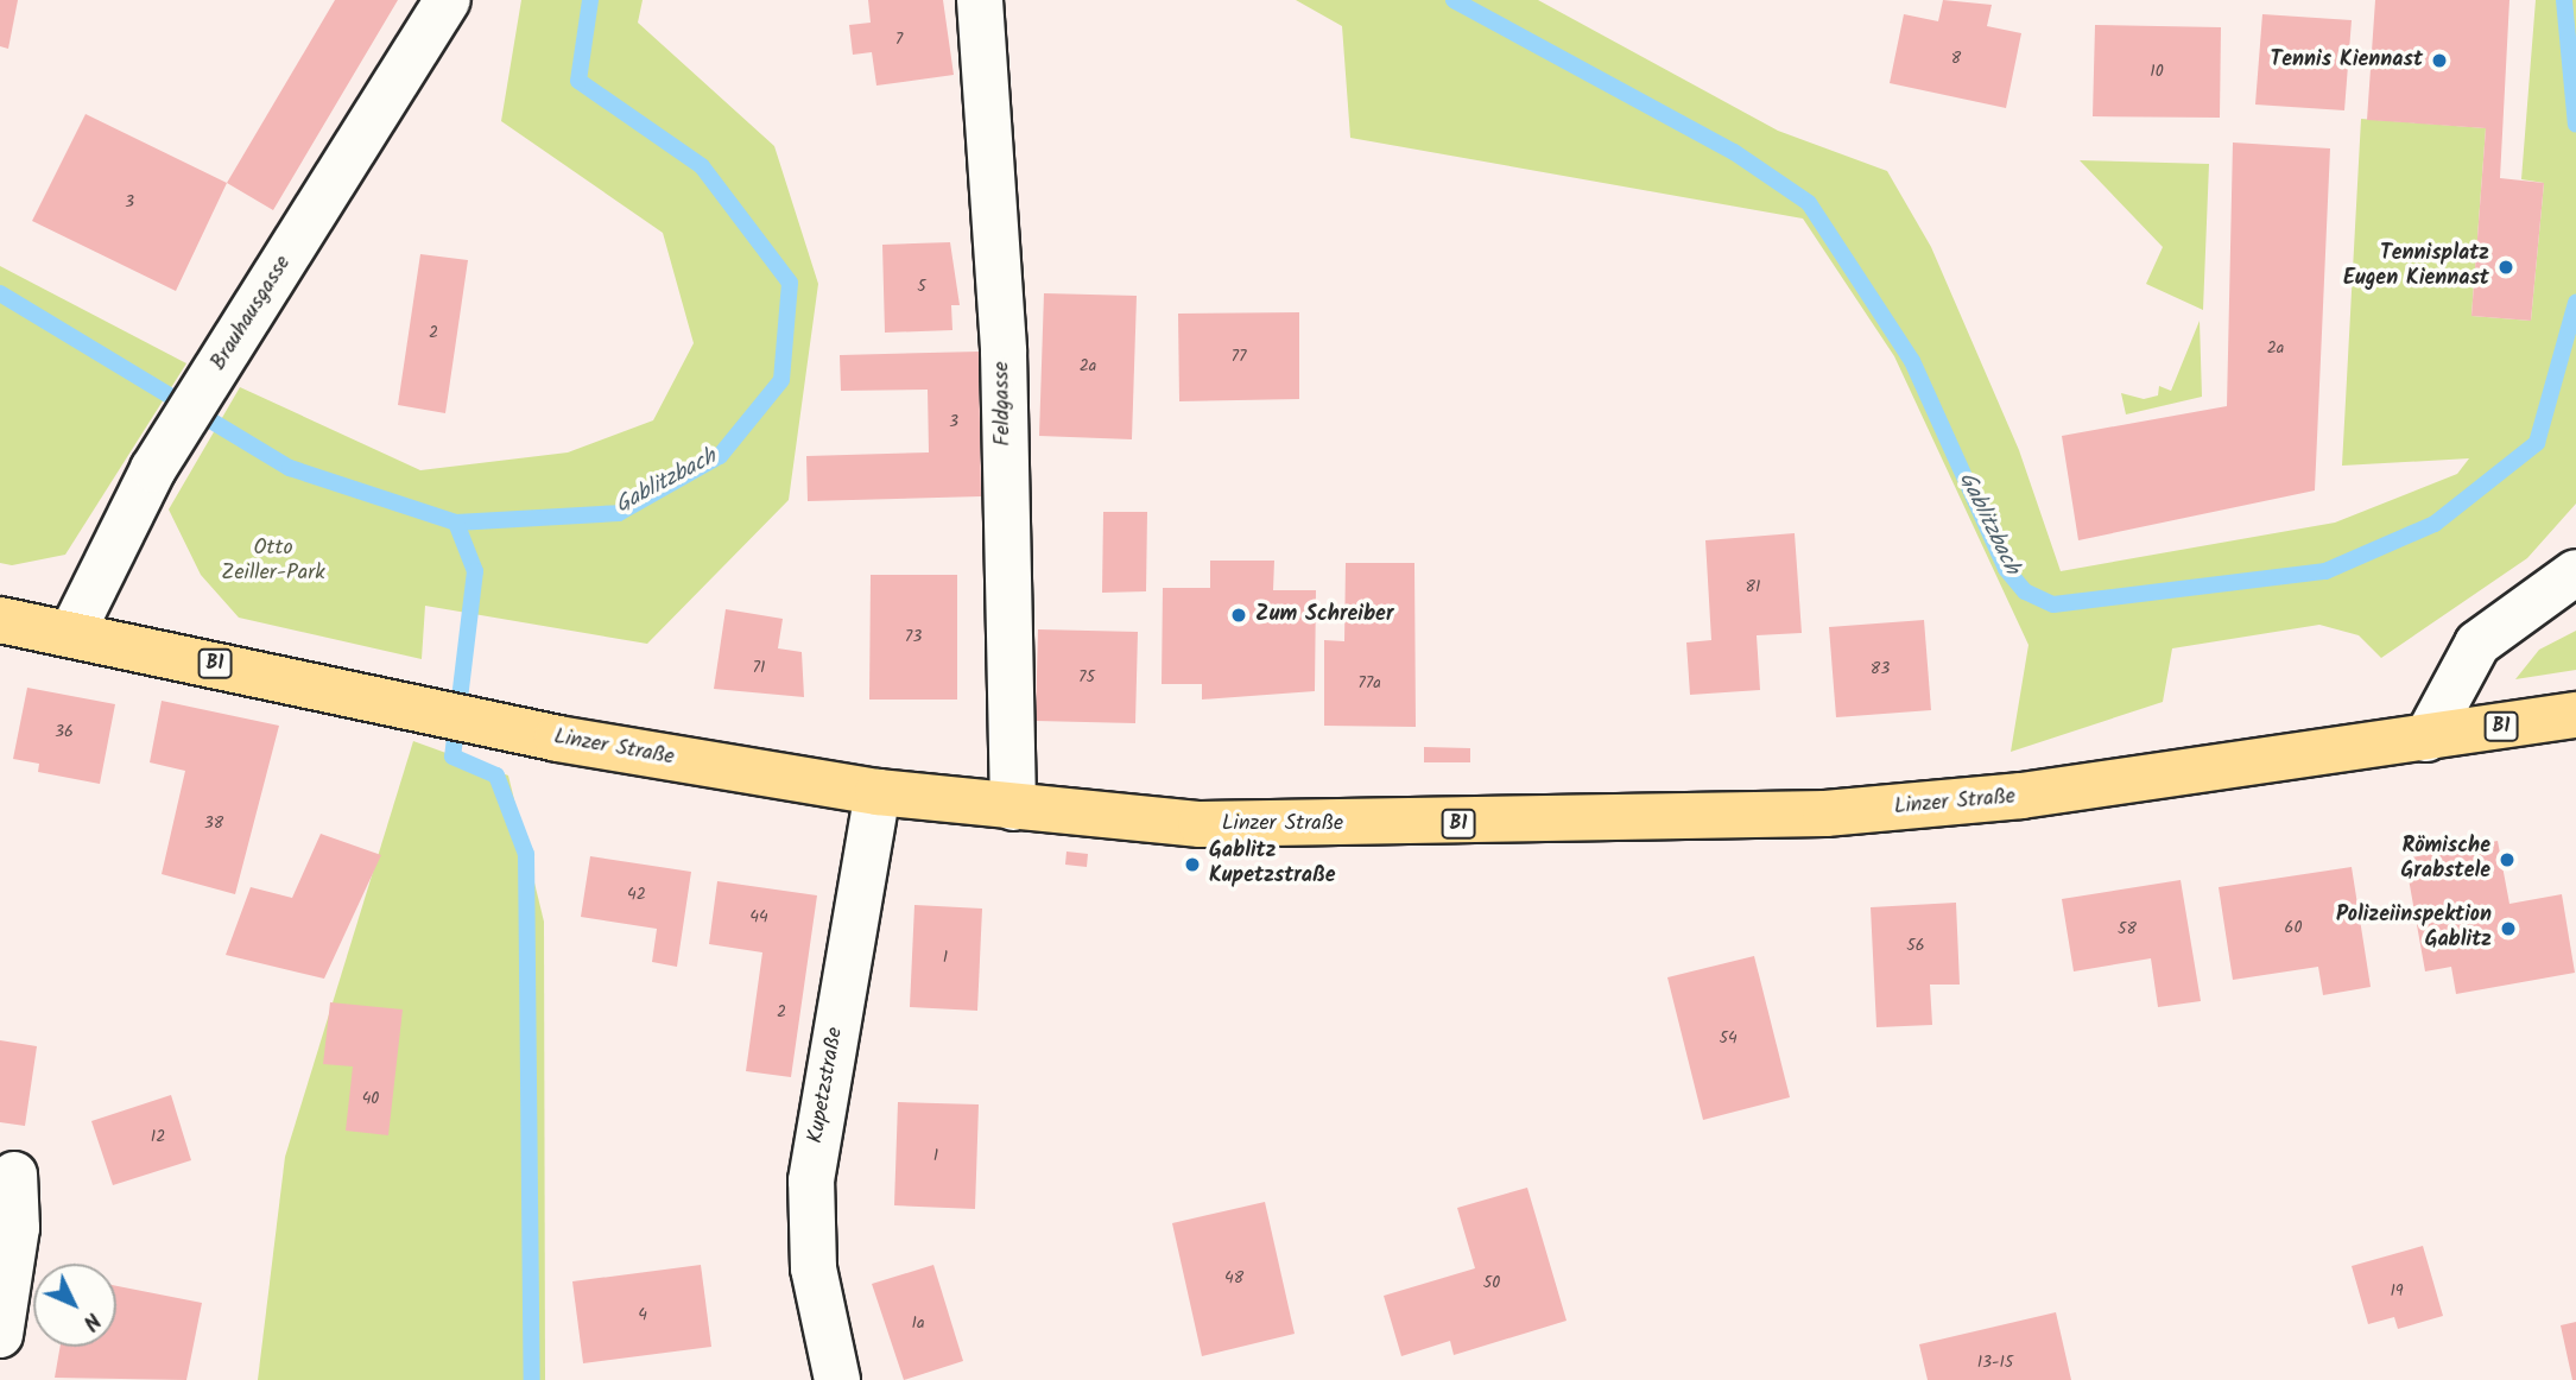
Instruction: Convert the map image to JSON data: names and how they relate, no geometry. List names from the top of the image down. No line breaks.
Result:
{"streets":{"main road":["B1","Linzer Straße"],"street":["Brauhausgasse","Feldgasse","Kupetzstraße"]},"crossings":[["Brauhausgasse","Linzer Straße"],["Feldgasse","Linzer Straße"],["Linzer Straße","Kupetzstraße"]],"water":["Gablitzbach"],"parks":["Otto Zeiller-Park"],"places":["Tennis Kiennast","Tennisplatz Eugen Kiennast","Zum Schreiber","Römische Grabstele","Gablitz Kupetzstraße","Polizeiinspektion Gablitz"],"house_numbers":["7","8","10","3","5","2","2a","77","2a","3","81","73","71","83","75","77a","36","38","42","44","60","58","56","1","2","54","40","12","1","48","50","19","4","1a","13-15"],"north":"bottom right"}
